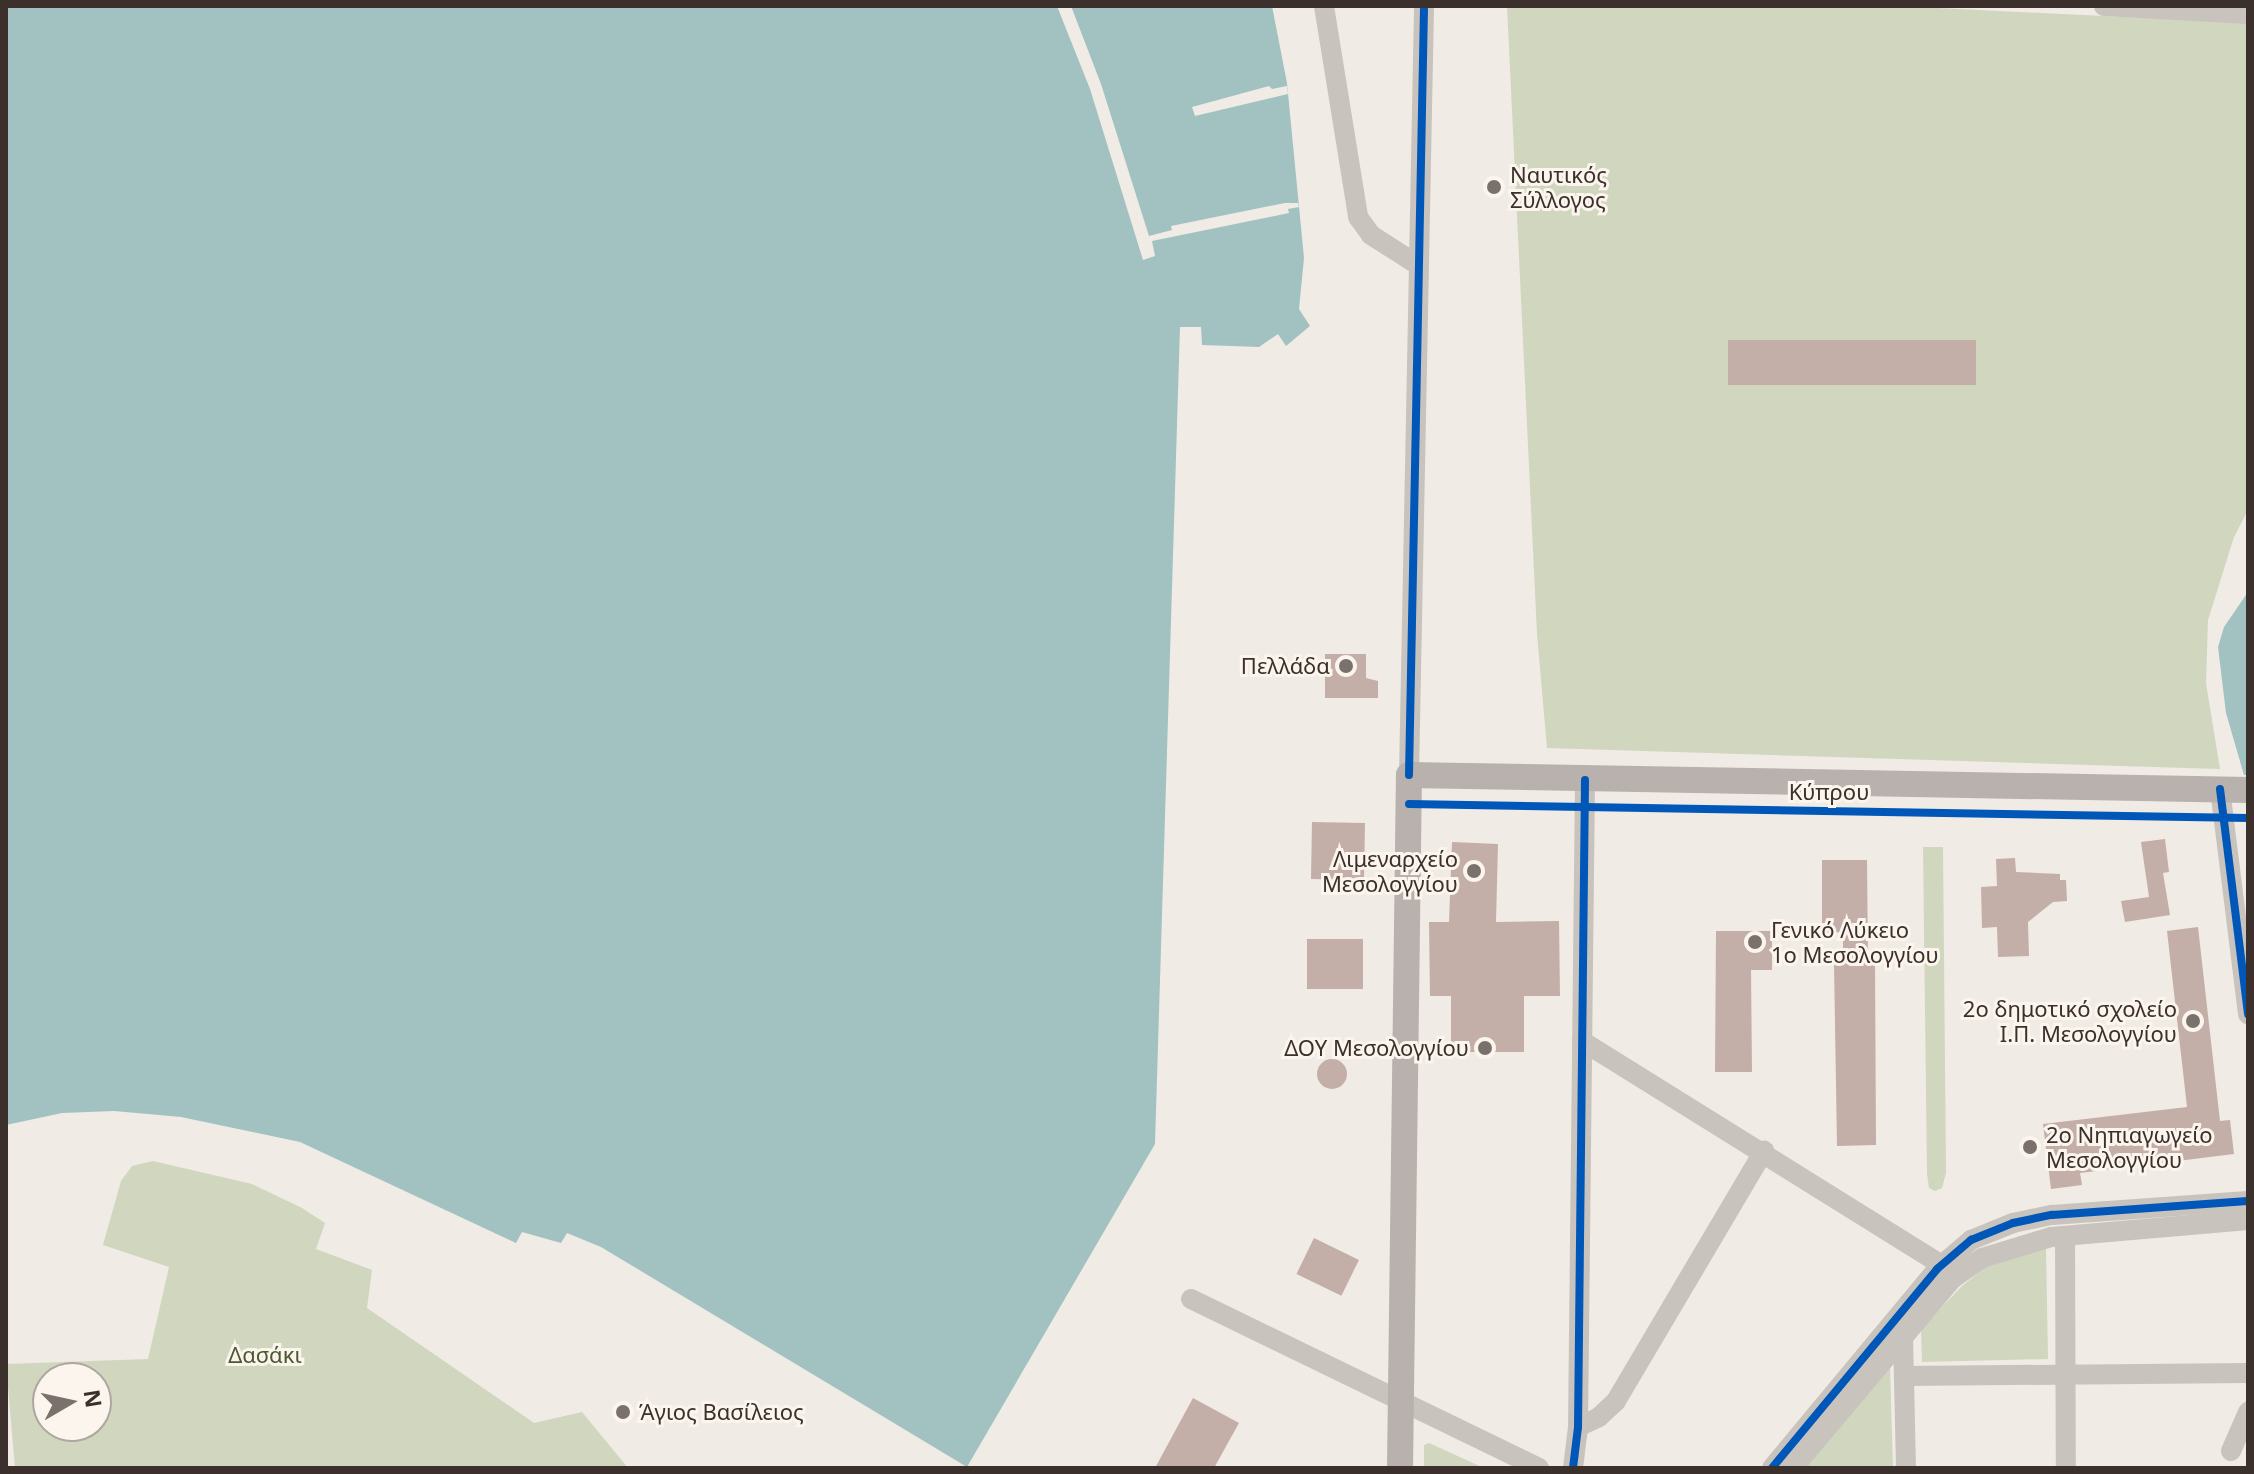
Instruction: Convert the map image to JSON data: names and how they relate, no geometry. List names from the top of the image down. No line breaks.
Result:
{"streets":{"main road":["Κύπρου"]},"parks":["Δασάκι"],"places":["Ναυτικός Σύλλογος","Πελλάδα","Λιμεναρχείο Μεσολογγίου","Γενικό Λύκειο 1ο Μεσολογγίου","2ο δημοτικό σχολείο Ι.Π. Μεσολογγίου","ΔΟΥ Μεσολογγίου","2ο Νηπιαγωγείο Μεσολογγίου","Άγιος Βασίλειος"],"north":"right"}
